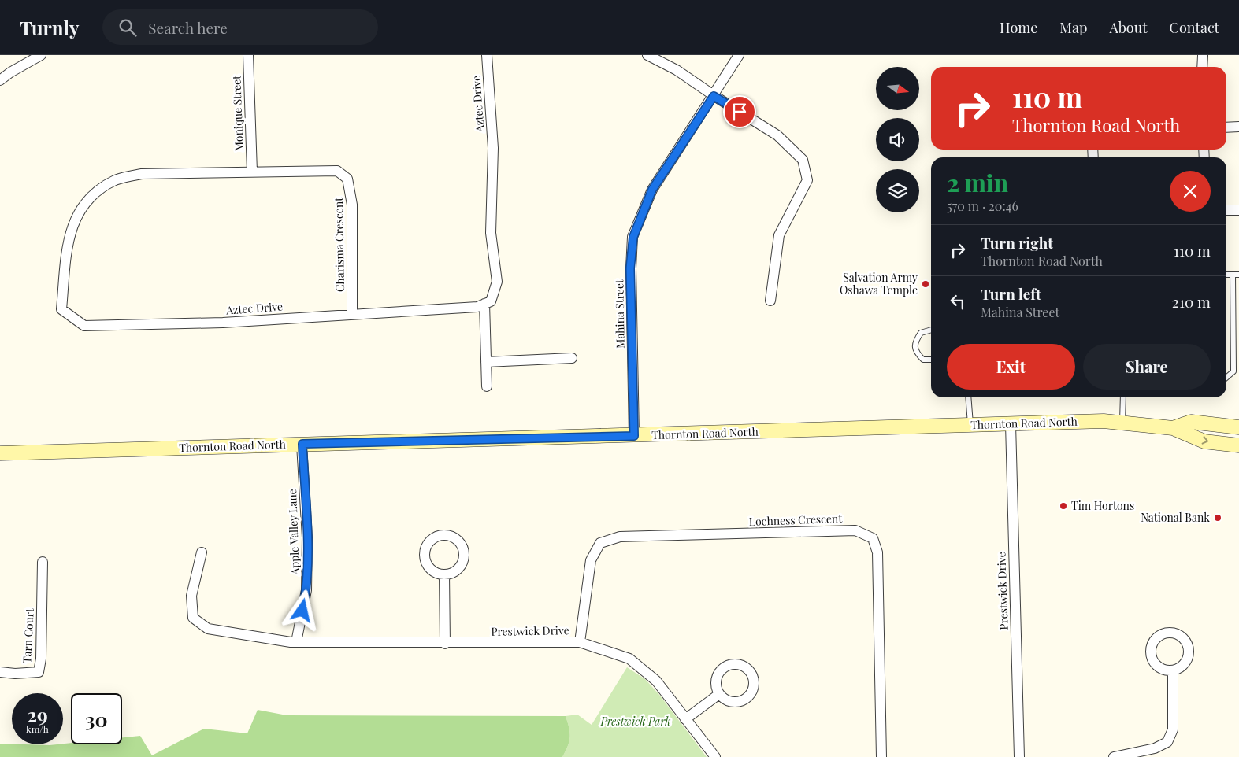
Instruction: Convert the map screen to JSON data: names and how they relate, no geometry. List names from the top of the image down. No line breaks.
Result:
{"streets":{"main road":["Thornton Road North"],"street":["Aztec Drive","Monique Street","Charisma Crescent","Mahina Street","Lochness Crescent","Apple Valley Lane","Prestwick Drive","Tarn Court"]},"crossings":[["Aztec Drive","Monique Street"],["Aztec Drive","Charisma Crescent"],["Monique Street","Charisma Crescent"],["Mahina Street","Thornton Road North"],["Thornton Road North","Apple Valley Lane"],["Thornton Road North","Prestwick Drive"],["Lochness Crescent","Prestwick Drive"],["Apple Valley Lane","Prestwick Drive"]],"parks":["Prestwick Park"],"places":["Salvation Army Oshawa Temple","Tim Hortons","National Bank"],"north":"right","page":{"header":"Turnly","search":"Search here","nav":["Home","Map","About","Contact"],"turn":["110 m","Thornton Road North"],"heading":["2 min","570 m · 20:46"],"list":[{"name":"Turn right","note":"Thornton Road North","value":"110 m"},{"name":"Turn left","note":"Mahina Street","value":"210 m"}],"buttons":["Exit","Share"],"speed":"29 km/h","limit":"30"}}
